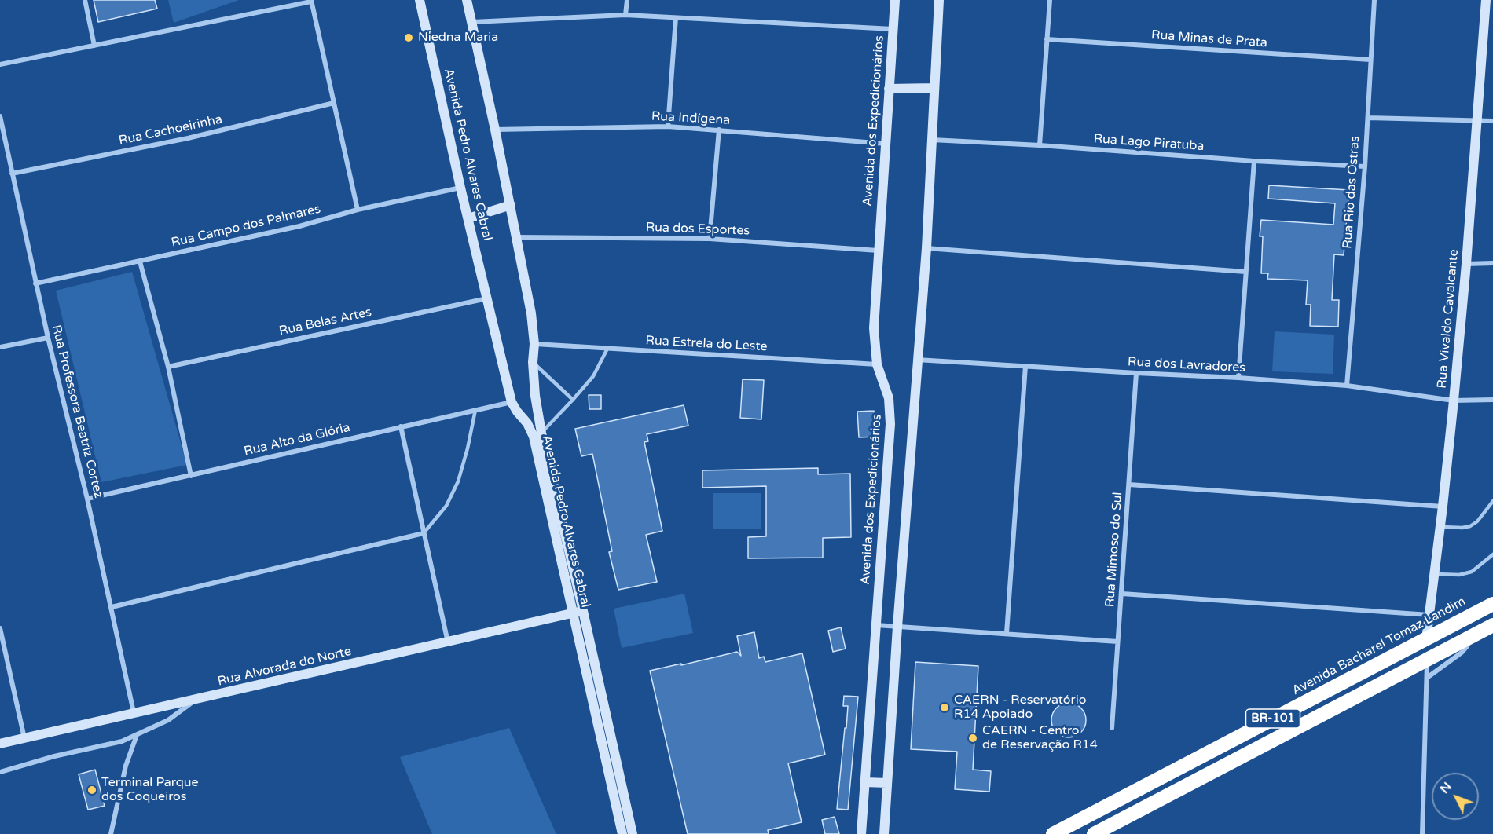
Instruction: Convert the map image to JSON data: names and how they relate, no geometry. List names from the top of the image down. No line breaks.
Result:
{"streets":{"highway":["Avenida Bacharel Tomaz Landim","BR-101"],"street":["Rua Minas de Prata","Rua Indígena","Avenida dos Expedicionários","Rua Cachoeirinha","Rua Lago Piratuba","Avenida Pedro Alvares Cabral","Rua Rio das Ostras","Rua Campo dos Palmares","Rua dos Esportes","Rua Vivaldo Cavalcante","Rua Belas Artes","Rua Estrela do Leste","Rua dos Lavradores","Rua Professora Beatriz Cortez","Rua Alto da Glória","Rua Mimoso do Sul","Rua Alvorada do Norte"]},"crossings":[["Rua Minas de Prata","Rua Rio das Ostras"],["Rua Indígena","Avenida dos Expedicionários"],["Rua Indígena","Avenida Pedro Alvares Cabral"],["Avenida dos Expedicionários","Rua dos Esportes"],["Avenida dos Expedicionários","Rua Estrela do Leste"],["Rua Cachoeirinha","Rua Professora Beatriz Cortez"],["Rua Lago Piratuba","Rua Rio das Ostras"],["Avenida Pedro Alvares Cabral","Rua Campo dos Palmares"],["Avenida Pedro Alvares Cabral","Rua dos Esportes"],["Avenida Pedro Alvares Cabral","Rua Belas Artes"],["Avenida Pedro Alvares Cabral","Rua Estrela do Leste"],["Avenida Pedro Alvares Cabral","Rua Alto da Glória"],["Avenida Pedro Alvares Cabral","Rua Alvorada do Norte"],["Rua Rio das Ostras","Rua dos Lavradores"],["Rua Campo dos Palmares","Rua Professora Beatriz Cortez"],["Rua Vivaldo Cavalcante","Rua dos Lavradores"],["Rua Vivaldo Cavalcante","Avenida Bacharel Tomaz Landim"],["Rua dos Lavradores","Rua Mimoso do Sul"],["Rua Professora Beatriz Cortez","Rua Alto da Glória"],["Rua Professora Beatriz Cortez","Rua Alvorada do Norte"]],"places":["Niedna Maria","CAERN - Reservatório R14 Apoiado","CAERN - Centro de Reservação R14","Terminal Parque dos Coqueiros"],"north":"top left"}
